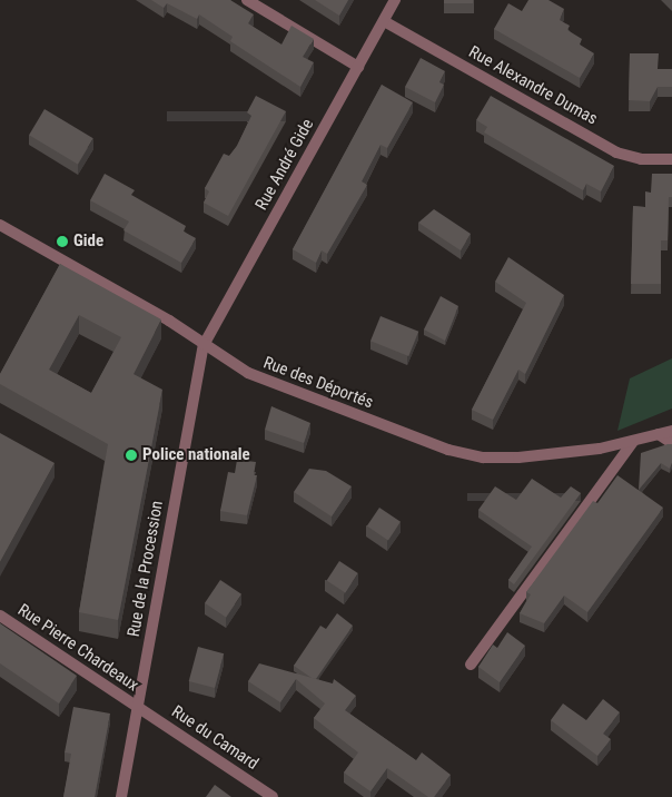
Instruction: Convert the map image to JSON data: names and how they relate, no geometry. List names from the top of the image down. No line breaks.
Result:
{"streets":{"street":["Rue Alexandre Dumas","Rue André Gide","Rue des Déportés","Rue de la Procession","Rue Pierre Chardeaux","Rue du Camard"]},"crossings":[["Rue Alexandre Dumas","Rue André Gide"],["Rue André Gide","Rue des Déportés"],["Rue André Gide","Rue de la Procession"],["Rue des Déportés","Rue de la Procession"],["Rue de la Procession","Rue Pierre Chardeaux"],["Rue de la Procession","Rue du Camard"],["Rue Pierre Chardeaux","Rue du Camard"]],"places":["Gide","Police nationale"]}
